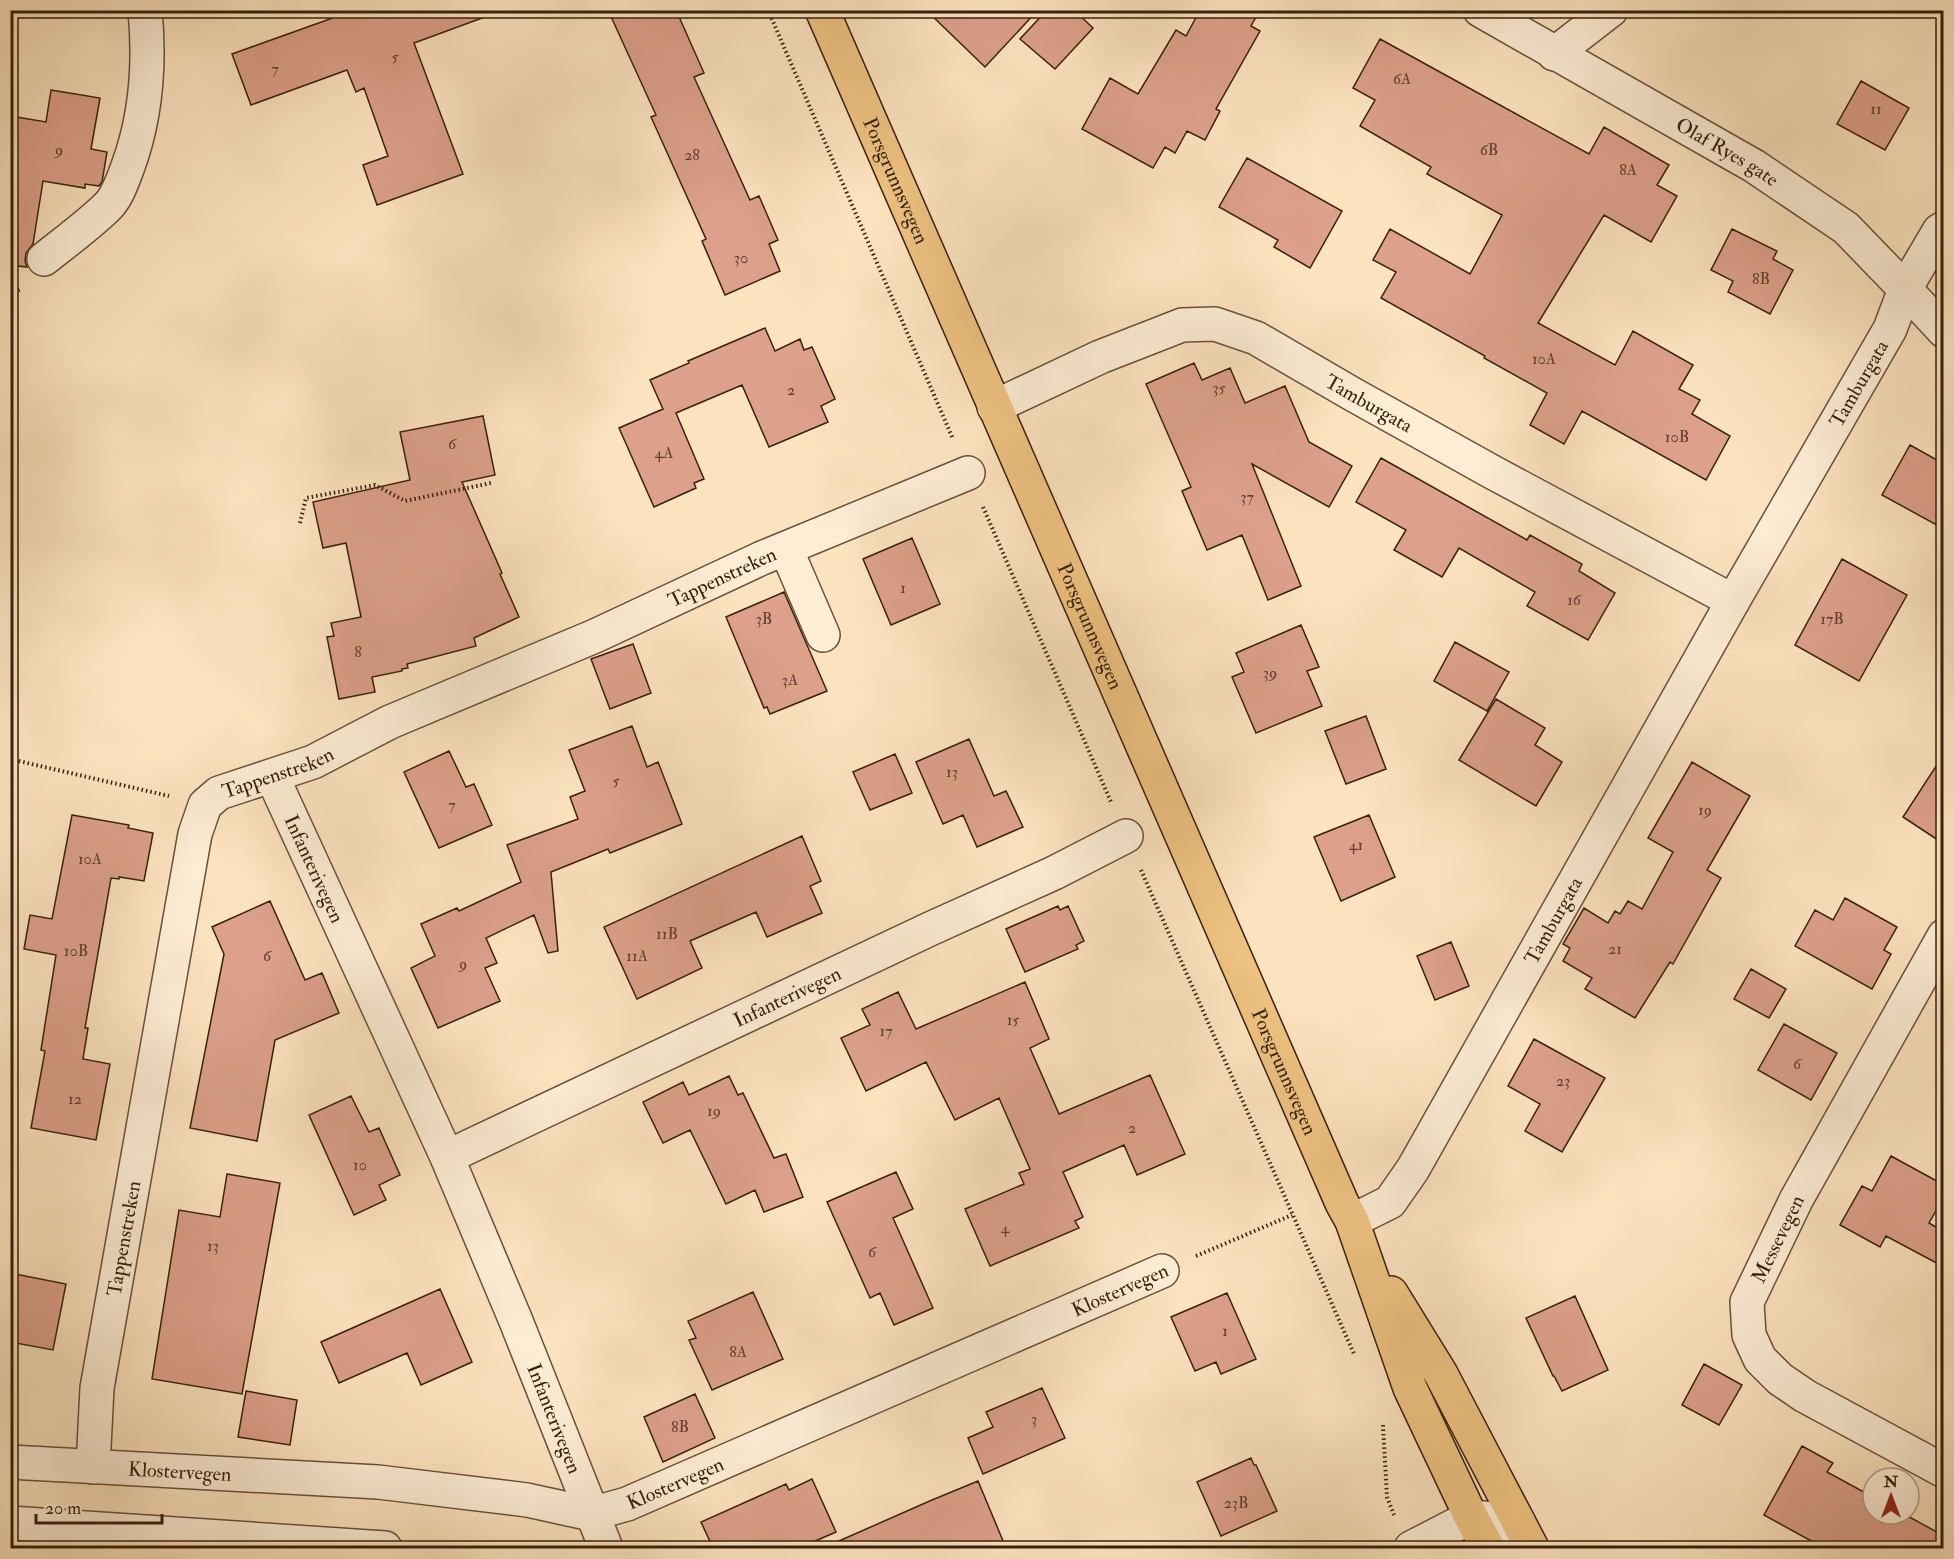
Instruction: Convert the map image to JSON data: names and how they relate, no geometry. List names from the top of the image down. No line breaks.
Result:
{"streets":{"main road":["Porsgrunnsvegen"],"street":["Olaf Ryes gate","Tamburgata","Tappenstreken","Infanterivegen","Messevegen","Klostervegen"]},"crossings":[["Olaf Ryes gate","Tamburgata"],["Porsgrunnsvegen","Tamburgata"],["Tappenstreken","Infanterivegen"],["Tappenstreken","Klostervegen"],["Infanterivegen","Klostervegen"]],"house_numbers":["5","7","6A","11","9","6B","28","8A","30","8B","10A","35","2","10B","6","4A","37","1","16","3B","17B","8","39","3A","13","5","7","19","41","10A","11B","21","10B","6","11A","9","15","17","6","23","12","19","2","10","4","13","6","1","8A","3","8B","23B"],"scale_bar":"20 m","north":"top"}
